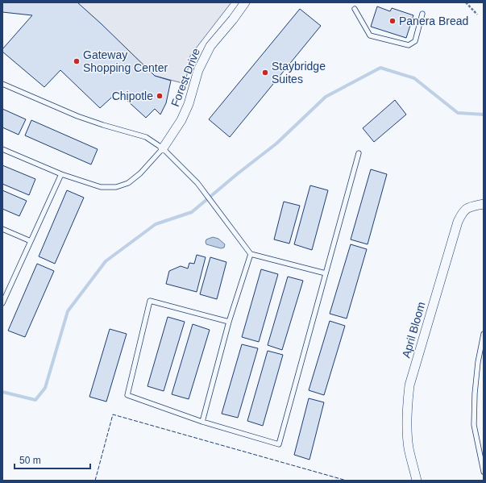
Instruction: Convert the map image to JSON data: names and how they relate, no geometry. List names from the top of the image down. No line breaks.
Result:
{"streets":{"street":["Forest Drive","April Bloom"]},"places":["Panera Bread","Gateway Shopping Center","Staybridge Suites","Chipotle"],"scale_bar":"50 m"}
